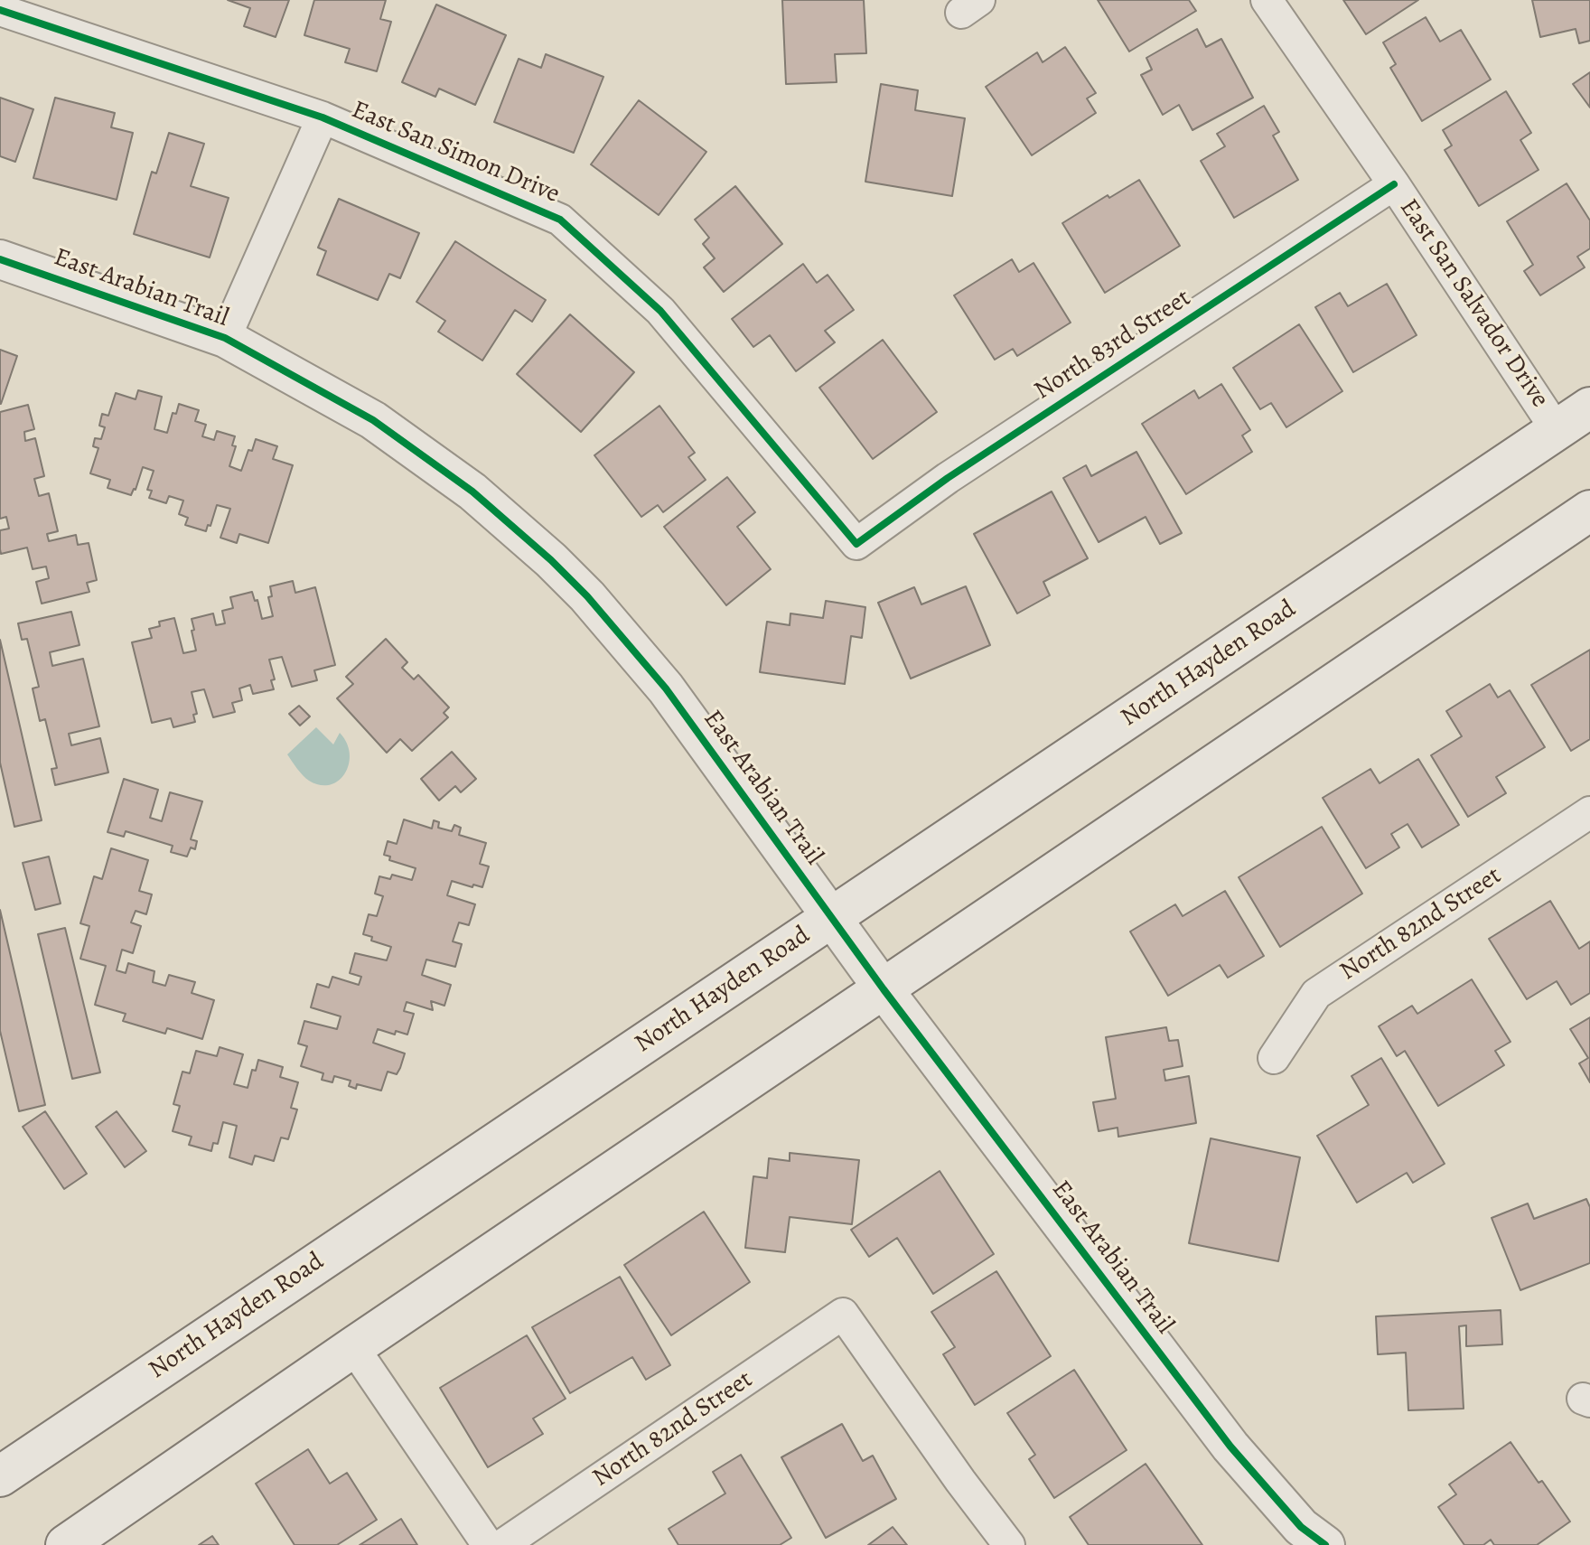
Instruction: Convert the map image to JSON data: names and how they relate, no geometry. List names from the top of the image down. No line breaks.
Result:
{"streets":{"main road":["North Hayden Road"],"street":["East San Simon Drive","East Arabian Trail","East San Salvador Drive","North 83rd Street","North 82nd Street"]},"crossings":[["East San Simon Drive","North 83rd Street"],["East Arabian Trail","North Hayden Road"],["East San Salvador Drive","North 83rd Street"],["East San Salvador Drive","North Hayden Road"]]}
